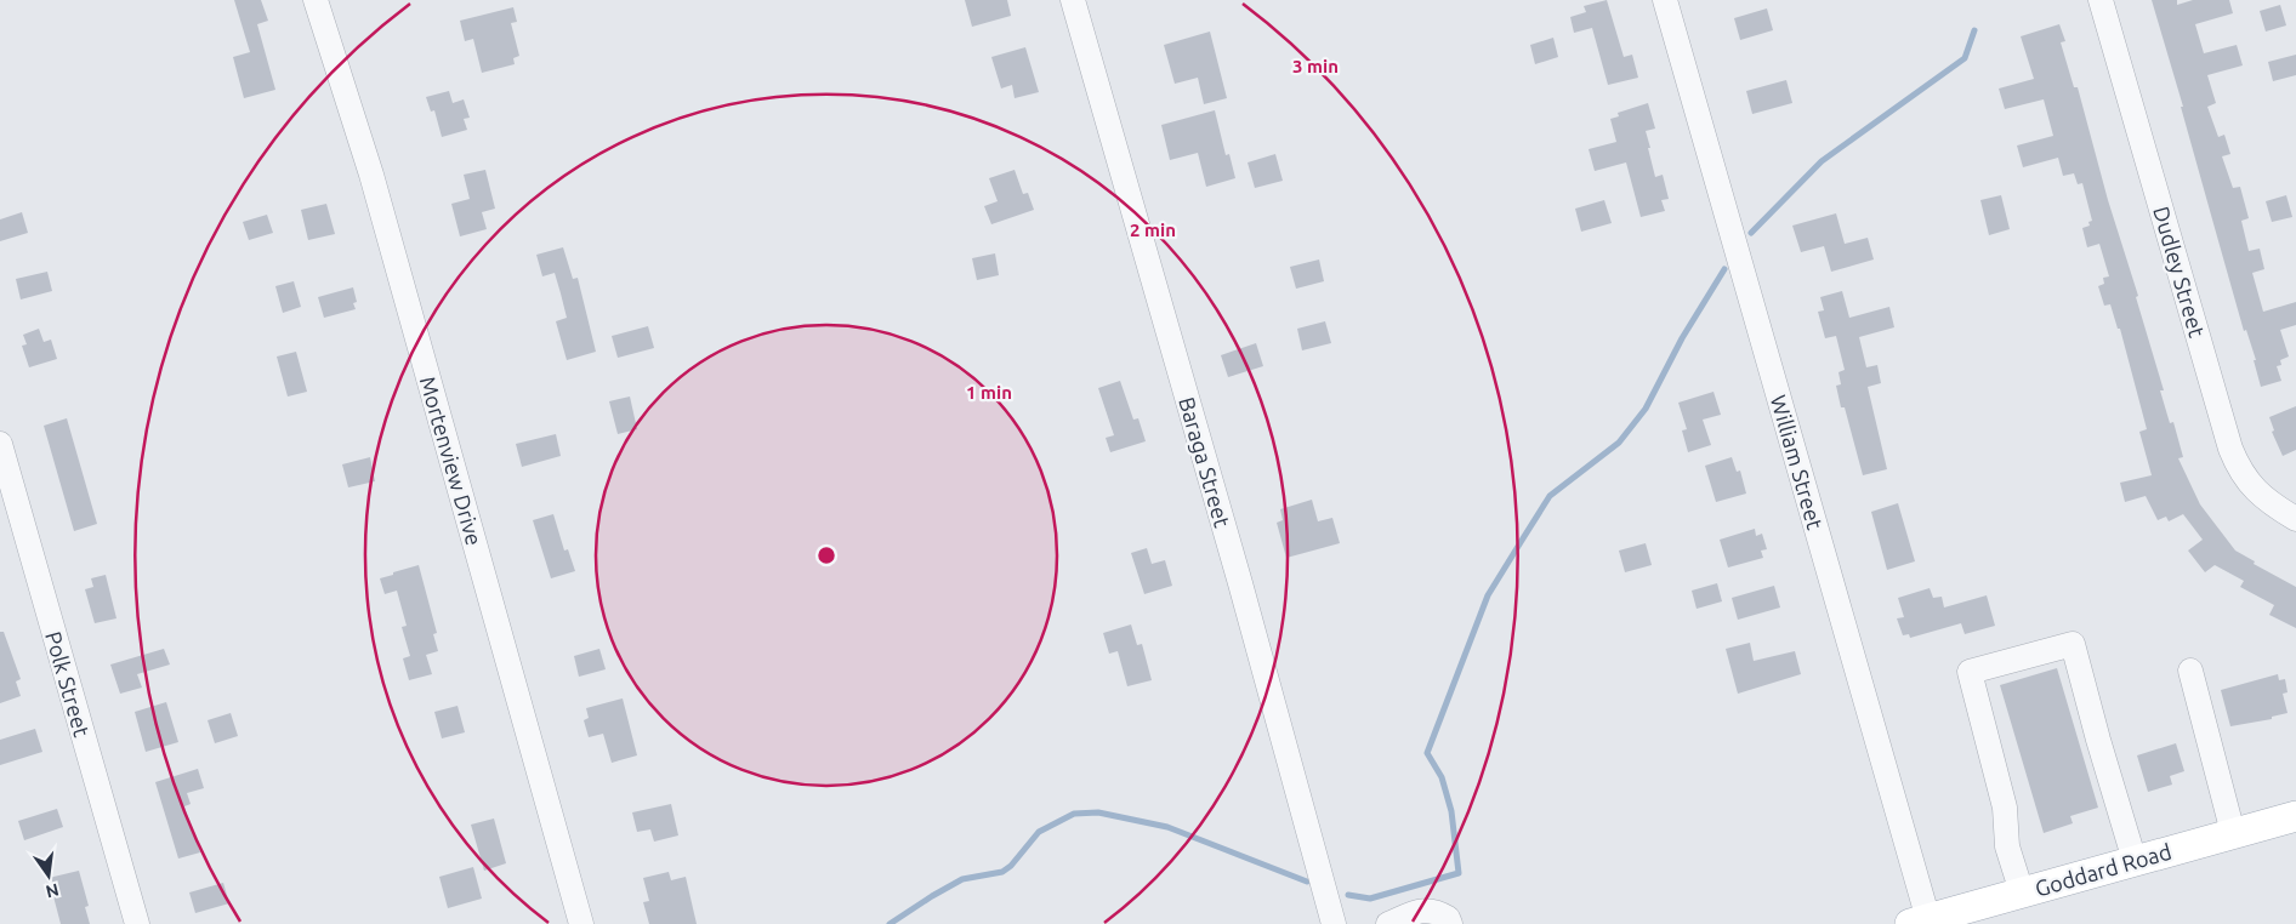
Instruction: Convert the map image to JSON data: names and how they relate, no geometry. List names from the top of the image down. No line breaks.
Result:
{"streets":{"main road":["Goddard Road"],"street":["Dudley Street","Mortenview Drive","Baraga Street","William Street","Polk Street"]},"crossings":[["William Street","Goddard Road"]],"north":"bottom","rings":["3 min","2 min","1 min"]}
